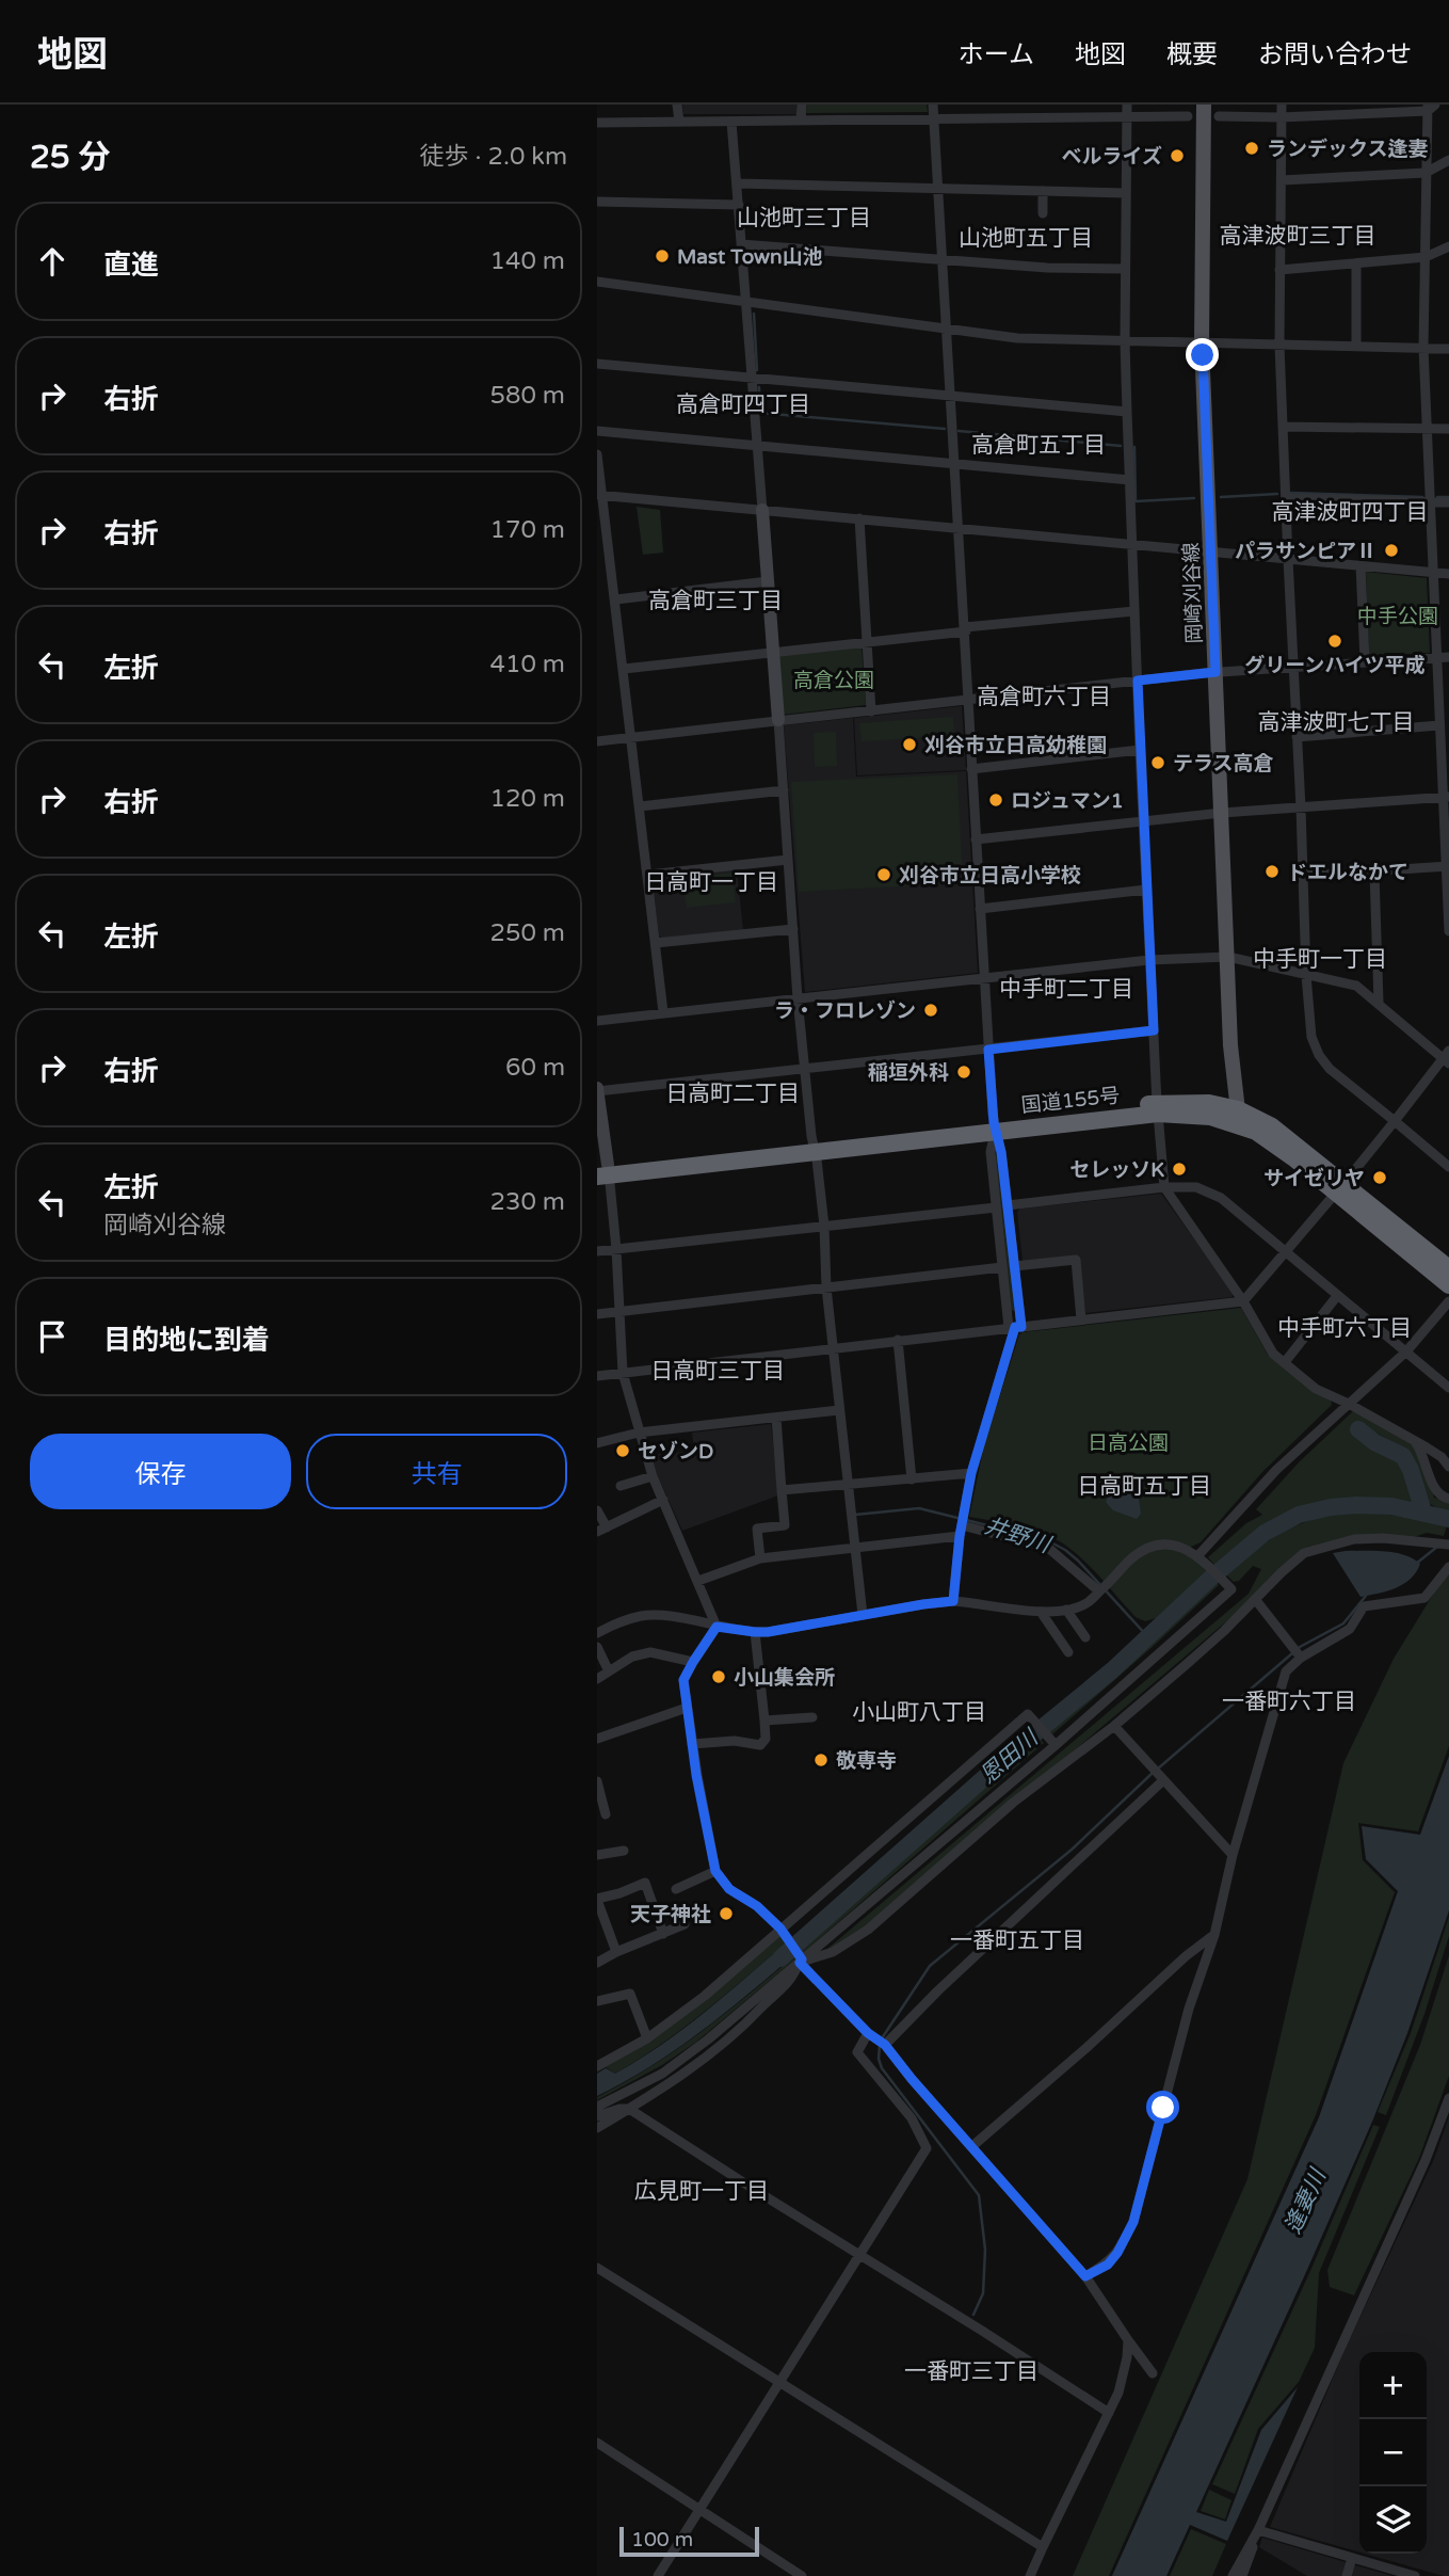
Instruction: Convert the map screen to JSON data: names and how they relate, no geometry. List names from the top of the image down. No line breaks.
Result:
{"streets":{"highway":["国道155号"],"main road":["岡崎刈谷線"]},"crossings":[["岡崎刈谷線","国道155号"]],"districts":["山池町三丁目","高津波町三丁目","山池町五丁目","高倉町四丁目","高倉町五丁目","高津波町四丁目","高倉町三丁目","高倉町六丁目","高津波町七丁目","日高町一丁目","中手町一丁目","中手町二丁目","日高町二丁目","中手町六丁目","日高町三丁目","日高町五丁目","一番町六丁目","小山町八丁目","一番町五丁目","広見町一丁目","一番町三丁目"],"water":["井野川","恩田川","逢妻川"],"parks":["中手公園","高倉公園","日高公園"],"places":["ランデックス逢妻","ベルライズ","Mast Town山池","パラサンピアⅡ","グリーンハイツ平成","刈谷市立日高幼稚園","テラス高倉","ロジュマン1","ドエルなかて","刈谷市立日高小学校","ラ・フロレゾン","稲垣外科","セレッソK","サイゼリヤ","セゾンD","小山集会所","敬専寺","天子神社"],"scale_bar":"100 m","page":{"header":"地図","nav":["ホーム","地図","概要","お問い合わせ"],"heading":["25 分","徒歩 · 2.0 km"],"list":[["直進","140 m"],["右折","580 m"],["右折","170 m"],["左折","410 m"],["右折","120 m"],["左折","250 m"],["右折","60 m"],["左折","岡崎刈谷線","230 m"],"目的地に到着"],"buttons":["保存","共有"],"map_buttons":["+","−"],"scale":"100 m"}}
